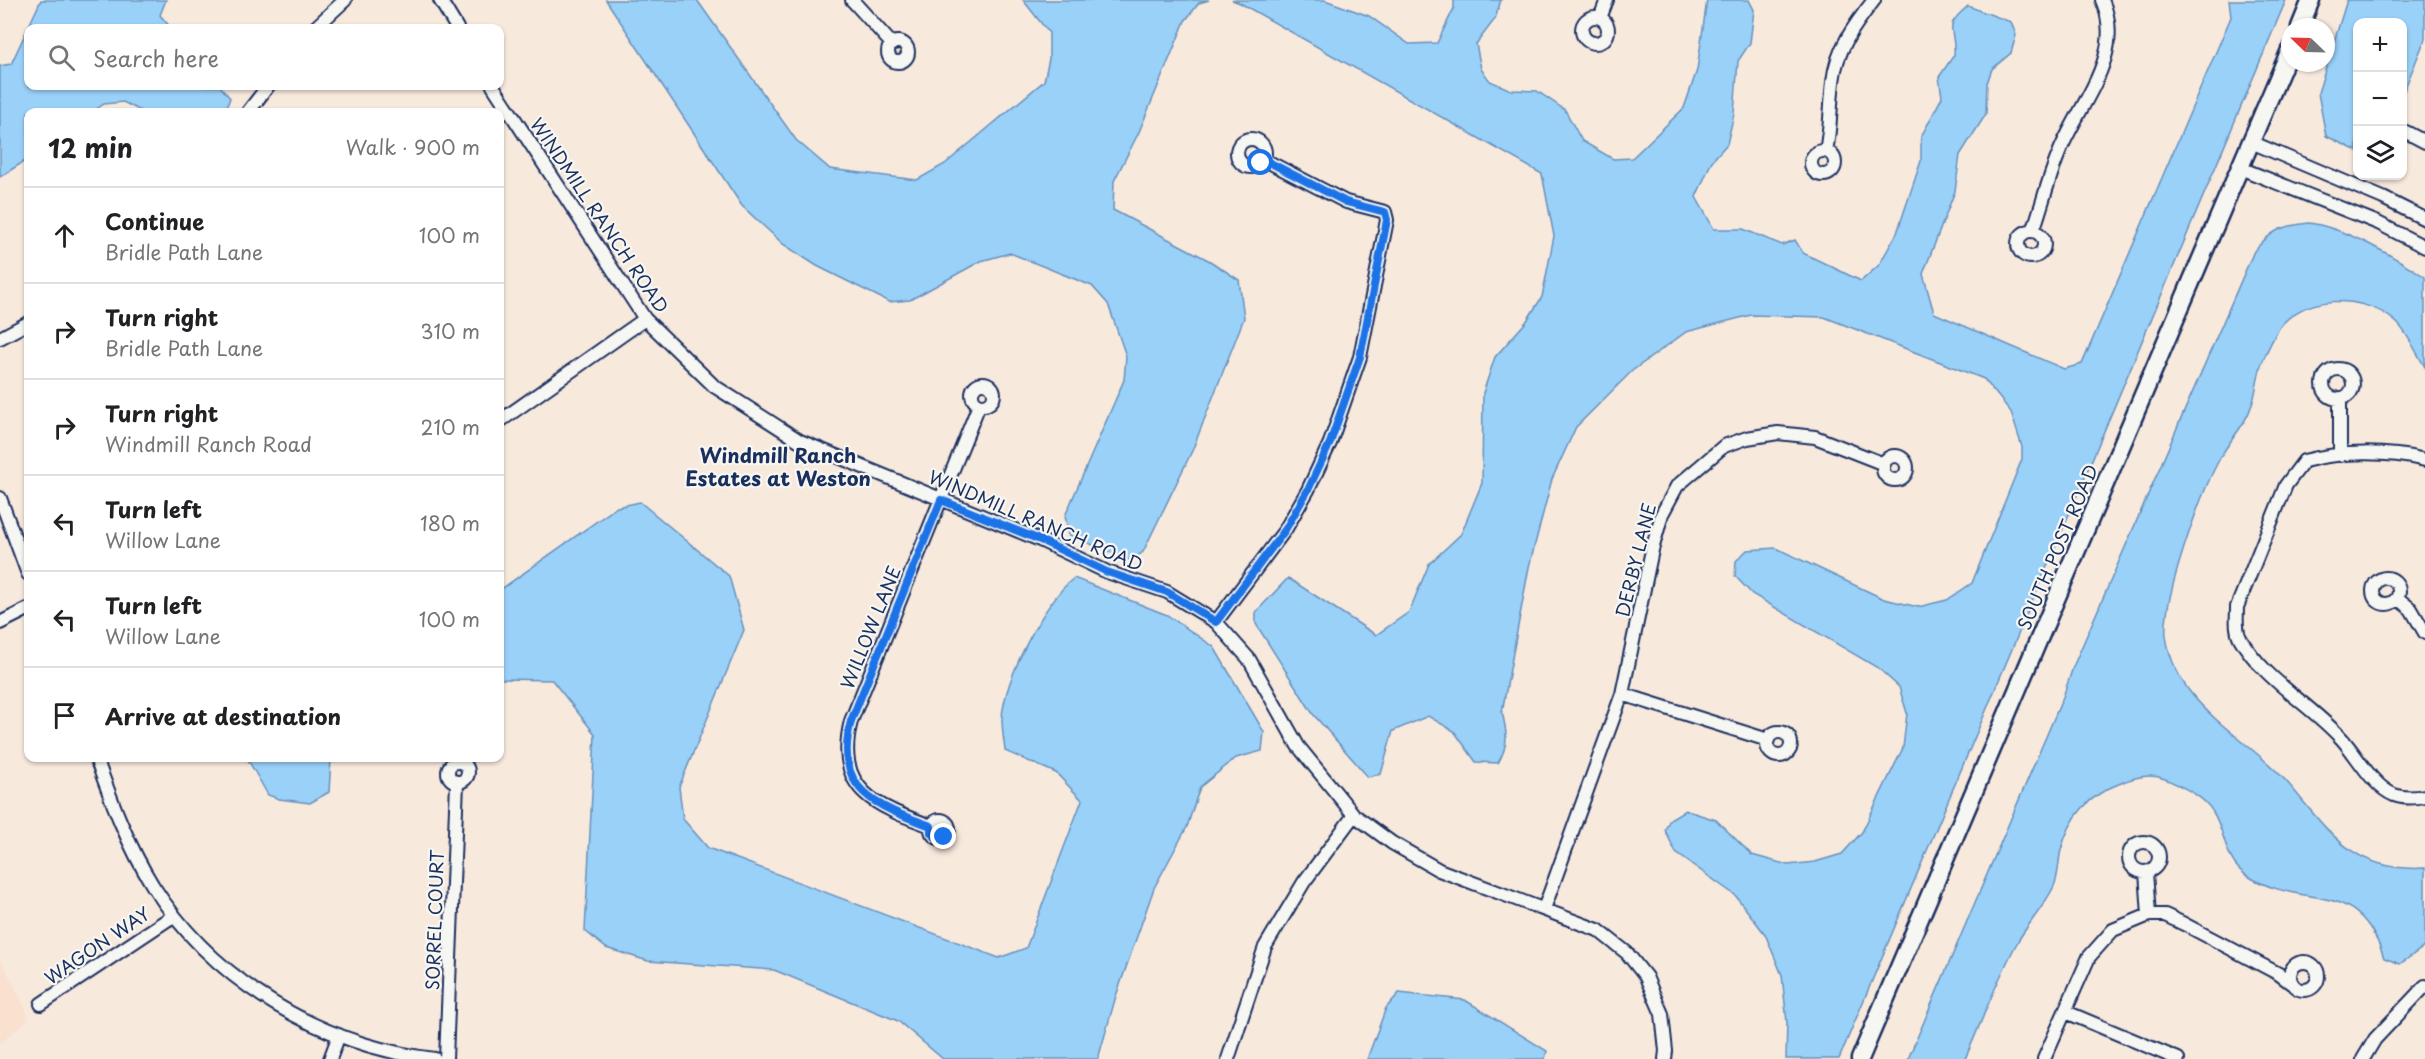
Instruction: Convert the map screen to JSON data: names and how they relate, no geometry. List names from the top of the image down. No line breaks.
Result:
{"streets":{"street":["WINDMILL RANCH ROAD","SOUTH POST ROAD","DERBY LANE","WILLOW LANE","SORREL COURT","WAGON WAY"]},"crossings":[["WINDMILL RANCH ROAD","DERBY LANE"],["WINDMILL RANCH ROAD","WILLOW LANE"]],"districts":["Windmill Ranch Estates at Weston"],"north":"top left","page":{"map_buttons":["+","−"],"search":"Search here","heading":["12 min","Walk · 900 m"],"list":[["Continue","Bridle Path Lane","100 m"],["Turn right","Bridle Path Lane","310 m"],["Turn right","Windmill Ranch Road","210 m"],["Turn left","Willow Lane","180 m"],["Turn left","Willow Lane","100 m"],"Arrive at destination"]}}
